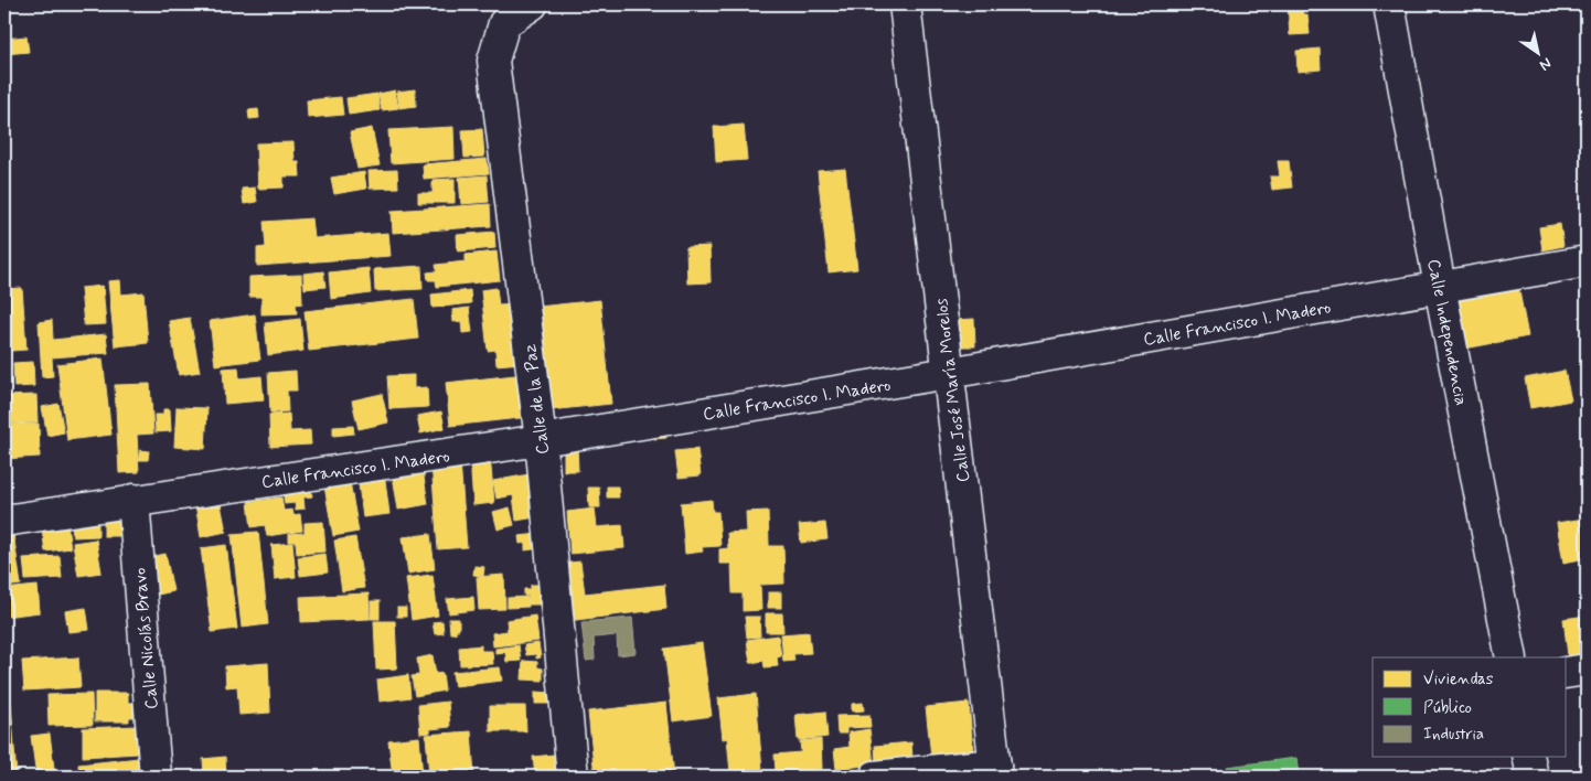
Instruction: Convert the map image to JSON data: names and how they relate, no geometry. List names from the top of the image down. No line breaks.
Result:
{"streets":{"street":["Calle Francisco I. Madero","Calle Independencia","Calle José María Morelos","Calle de la Paz","Calle Nicolás Bravo"]},"crossings":[["Calle Francisco I. Madero","Calle Independencia"],["Calle Francisco I. Madero","Calle José María Morelos"],["Calle Francisco I. Madero","Calle de la Paz"],["Calle Francisco I. Madero","Calle Nicolás Bravo"]],"legend":["Viviendas","Público","Industria"],"north":"bottom right"}
